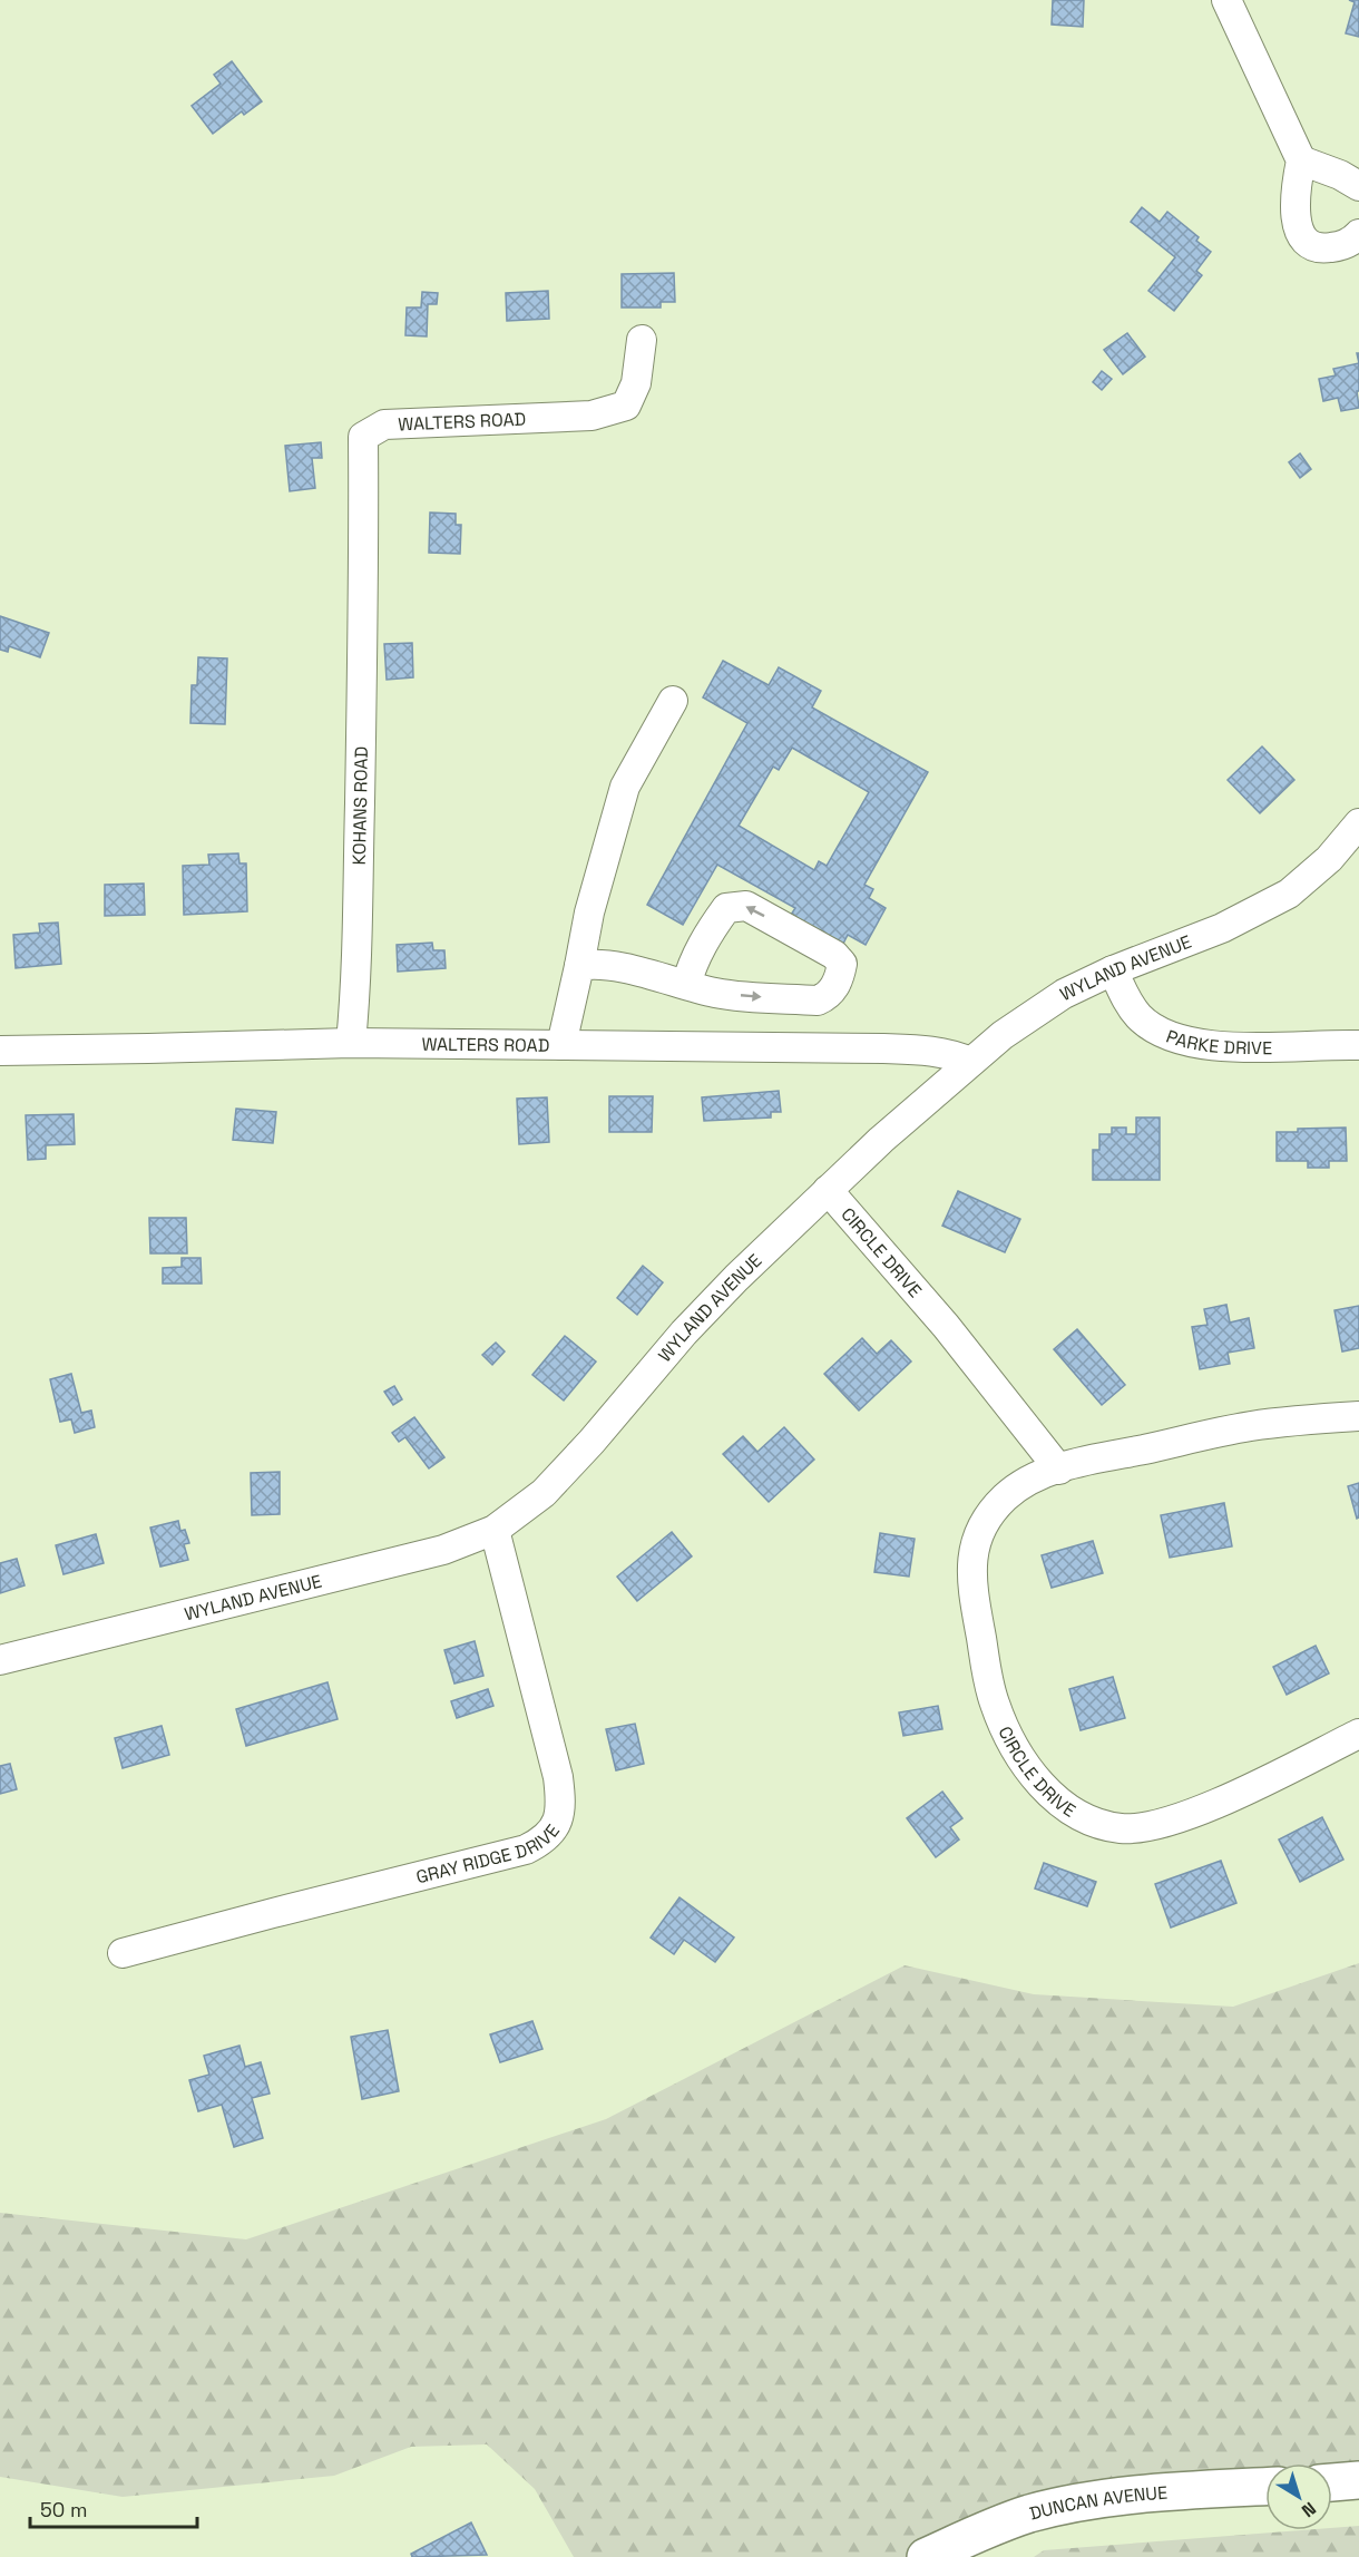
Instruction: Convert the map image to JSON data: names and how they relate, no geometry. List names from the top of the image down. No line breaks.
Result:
{"streets":{"main road":["DUNCAN AVENUE"],"street":["WALTERS ROAD","KOHANS ROAD","WYLAND AVENUE","PARKE DRIVE","CIRCLE DRIVE","GRAY RIDGE DRIVE"]},"crossings":[["WALTERS ROAD","KOHANS ROAD"],["WALTERS ROAD","WYLAND AVENUE"],["WYLAND AVENUE","PARKE DRIVE"],["WYLAND AVENUE","CIRCLE DRIVE"],["WYLAND AVENUE","GRAY RIDGE DRIVE"]],"scale_bar":"50 m","north":"bottom right"}
